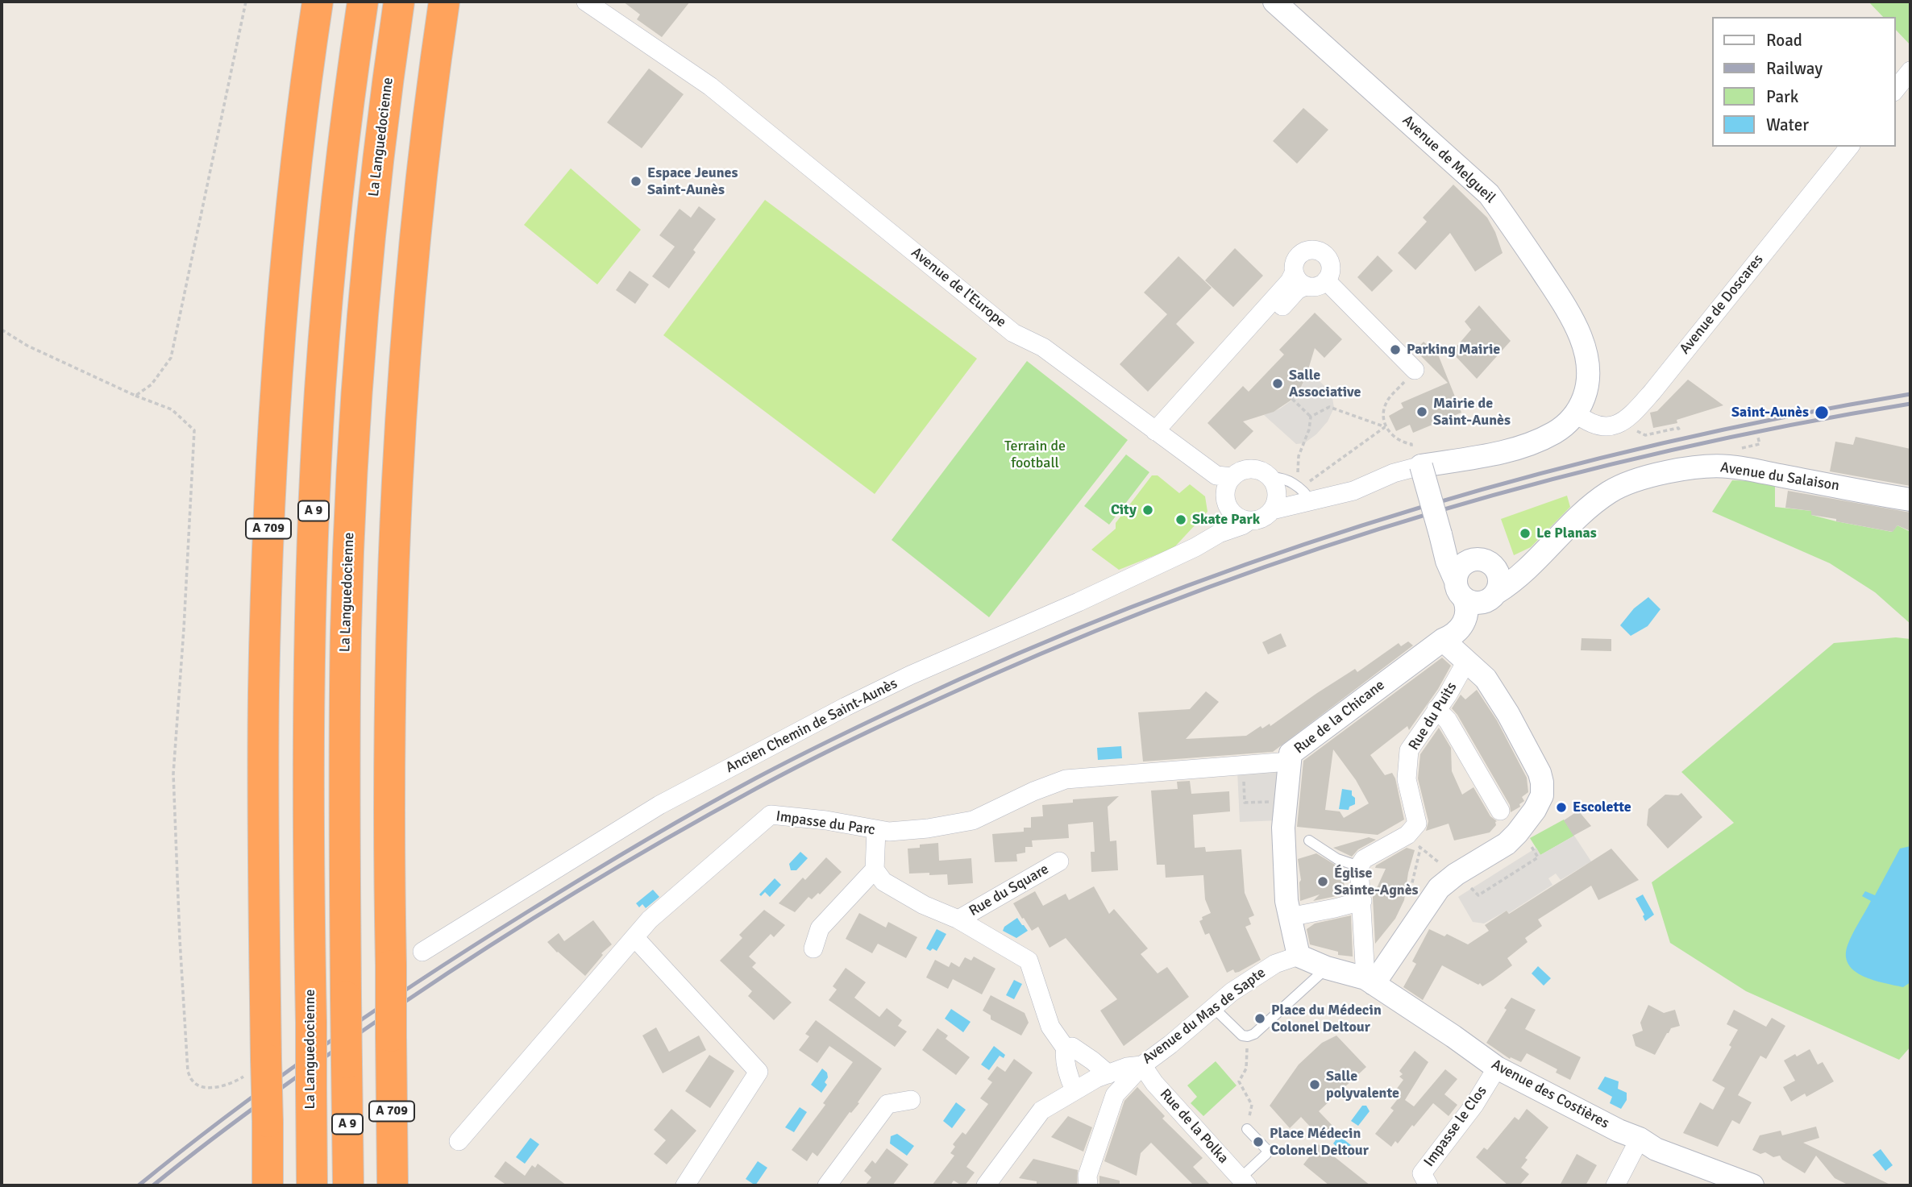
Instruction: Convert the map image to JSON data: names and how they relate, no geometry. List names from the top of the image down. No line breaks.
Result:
{"streets":{"highway":["La Languedocienne","A 9","A 709"],"street":["Avenue de Melgueil","Avenue de l'Europe","Avenue de Doscares","Avenue du Salaison","Rue du Puits","Rue de la Chicane","Ancien Chemin de Saint-Aunès","Impasse du Parc","Rue du Square","Avenue du Mas de Sapte","Avenue des Costières","Rue de la Polka","Impasse le Clos"]},"crossings":[["Avenue de l'Europe","Ancien Chemin de Saint-Aunès"],["Avenue du Salaison","Rue de la Chicane"],["Rue de la Chicane","Impasse du Parc"],["Rue de la Chicane","Avenue du Mas de Sapte"],["Rue de la Chicane","Avenue des Costières"],["Rue du Square","Avenue du Mas de Sapte"],["Avenue du Mas de Sapte","Avenue des Costières"],["Avenue du Mas de Sapte","Rue de la Polka"],["Avenue des Costières","Impasse le Clos"]],"parks":["Terrain de football"],"places":["Espace Jeunes Saint-Aunès","Parking Mairie","Salle Associative","Mairie de Saint-Aunès","Saint-Aunès","City","Skate Park","Le Planas","Escolette","Église Sainte-Agnès","Place du Médecin Colonel Deltour","Salle polyvalente","Place Médecin Colonel Deltour"],"legend":["Road","Railway","Park","Water"]}
